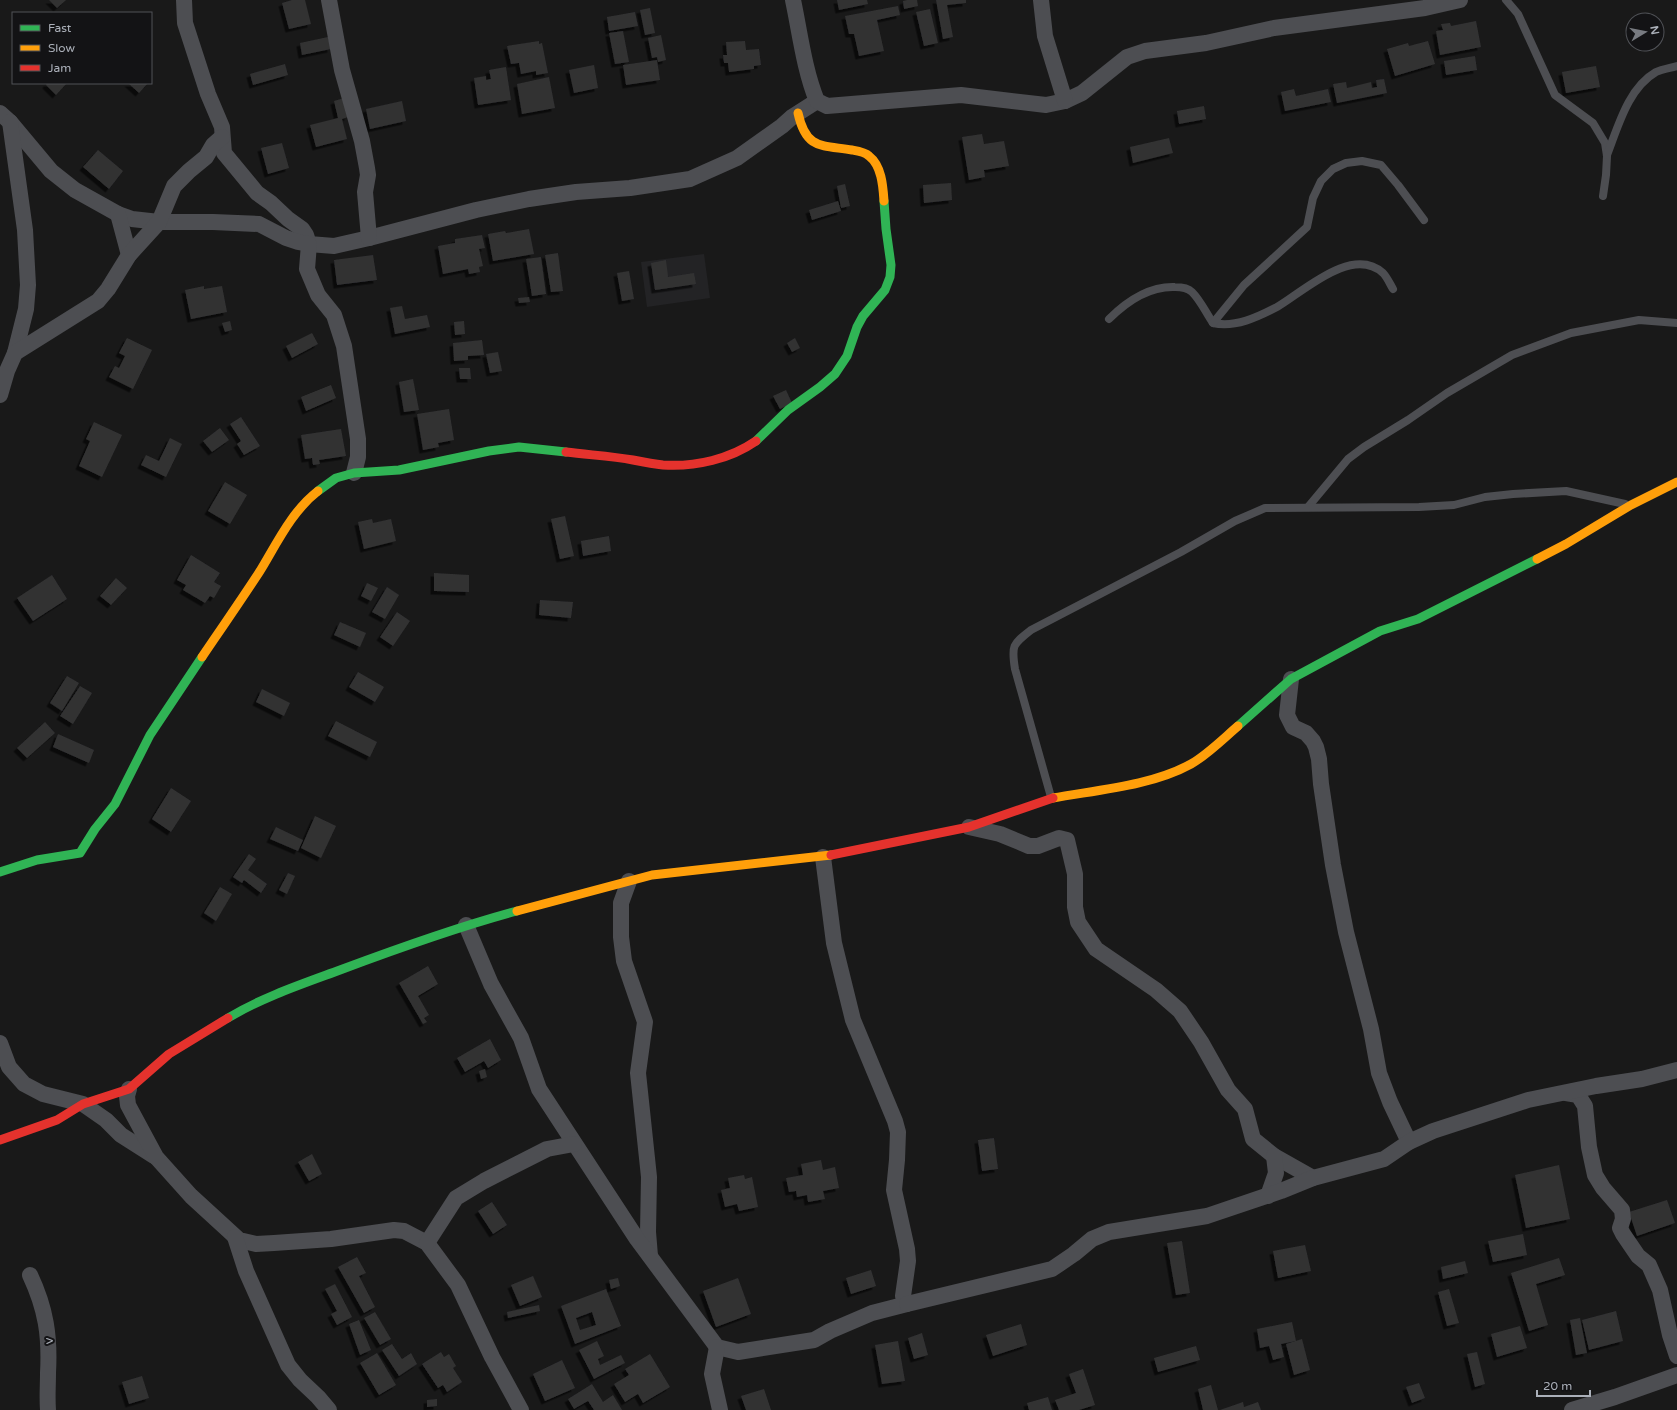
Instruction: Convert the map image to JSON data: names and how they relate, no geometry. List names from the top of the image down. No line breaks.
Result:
{"streets":{"street":["v"]},"legend":["Fast","Slow","Jam"],"scale_bar":"20 m","north":"right"}
